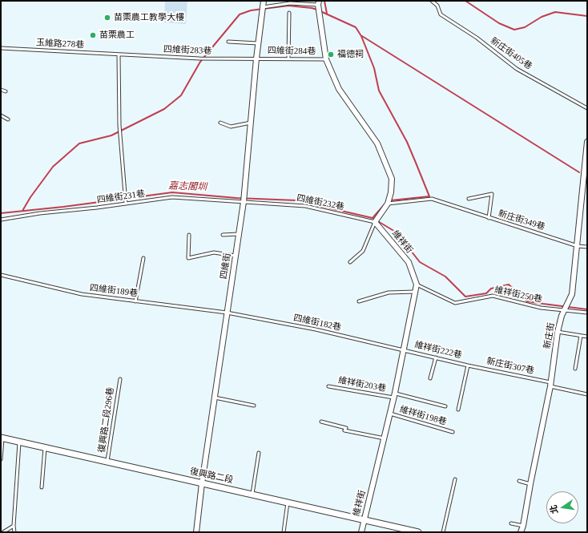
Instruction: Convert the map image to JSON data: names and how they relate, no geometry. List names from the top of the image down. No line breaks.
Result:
{"streets":{"street":["維祥街","四維街","新庄街","復興路二段"],"lane":["玉維路278巷","四維街283巷","四維街284巷","新庄街405巷","四維街231巷","四維街232巷","新庄街349巷","四維街189巷","維祥街250巷","四維街182巷","維祥街222巷","新庄街307巷","維祥街203巷","維祥街198巷","復興路二段296巷"]},"crossings":[["玉維路278巷","四維街283巷"],["四維街283巷","四維街284巷"],["四維街283巷","四維街"],["四維街284巷","四維街"],["四維街231巷","四維街232巷"],["四維街231巷","四維街"],["四維街232巷","維祥街"],["四維街232巷","四維街"],["新庄街349巷","新庄街"],["維祥街","維祥街250巷"],["維祥街","四維街182巷"],["維祥街","維祥街222巷"],["維祥街","維祥街203巷"],["維祥街","維祥街198巷"],["維祥街","復興路二段"],["四維街","四維街189巷"],["四維街","四維街182巷"],["四維街","復興路二段"],["四維街189巷","四維街182巷"],["維祥街250巷","新庄街"],["四維街182巷","維祥街222巷"],["新庄街","新庄街307巷"],["維祥街222巷","新庄街307巷"],["復興路二段296巷","復興路二段"]],"water":["嘉志閣圳"],"places":["苗栗農工教學大樓","苗栗農工","福德祠"],"north":"left"}
